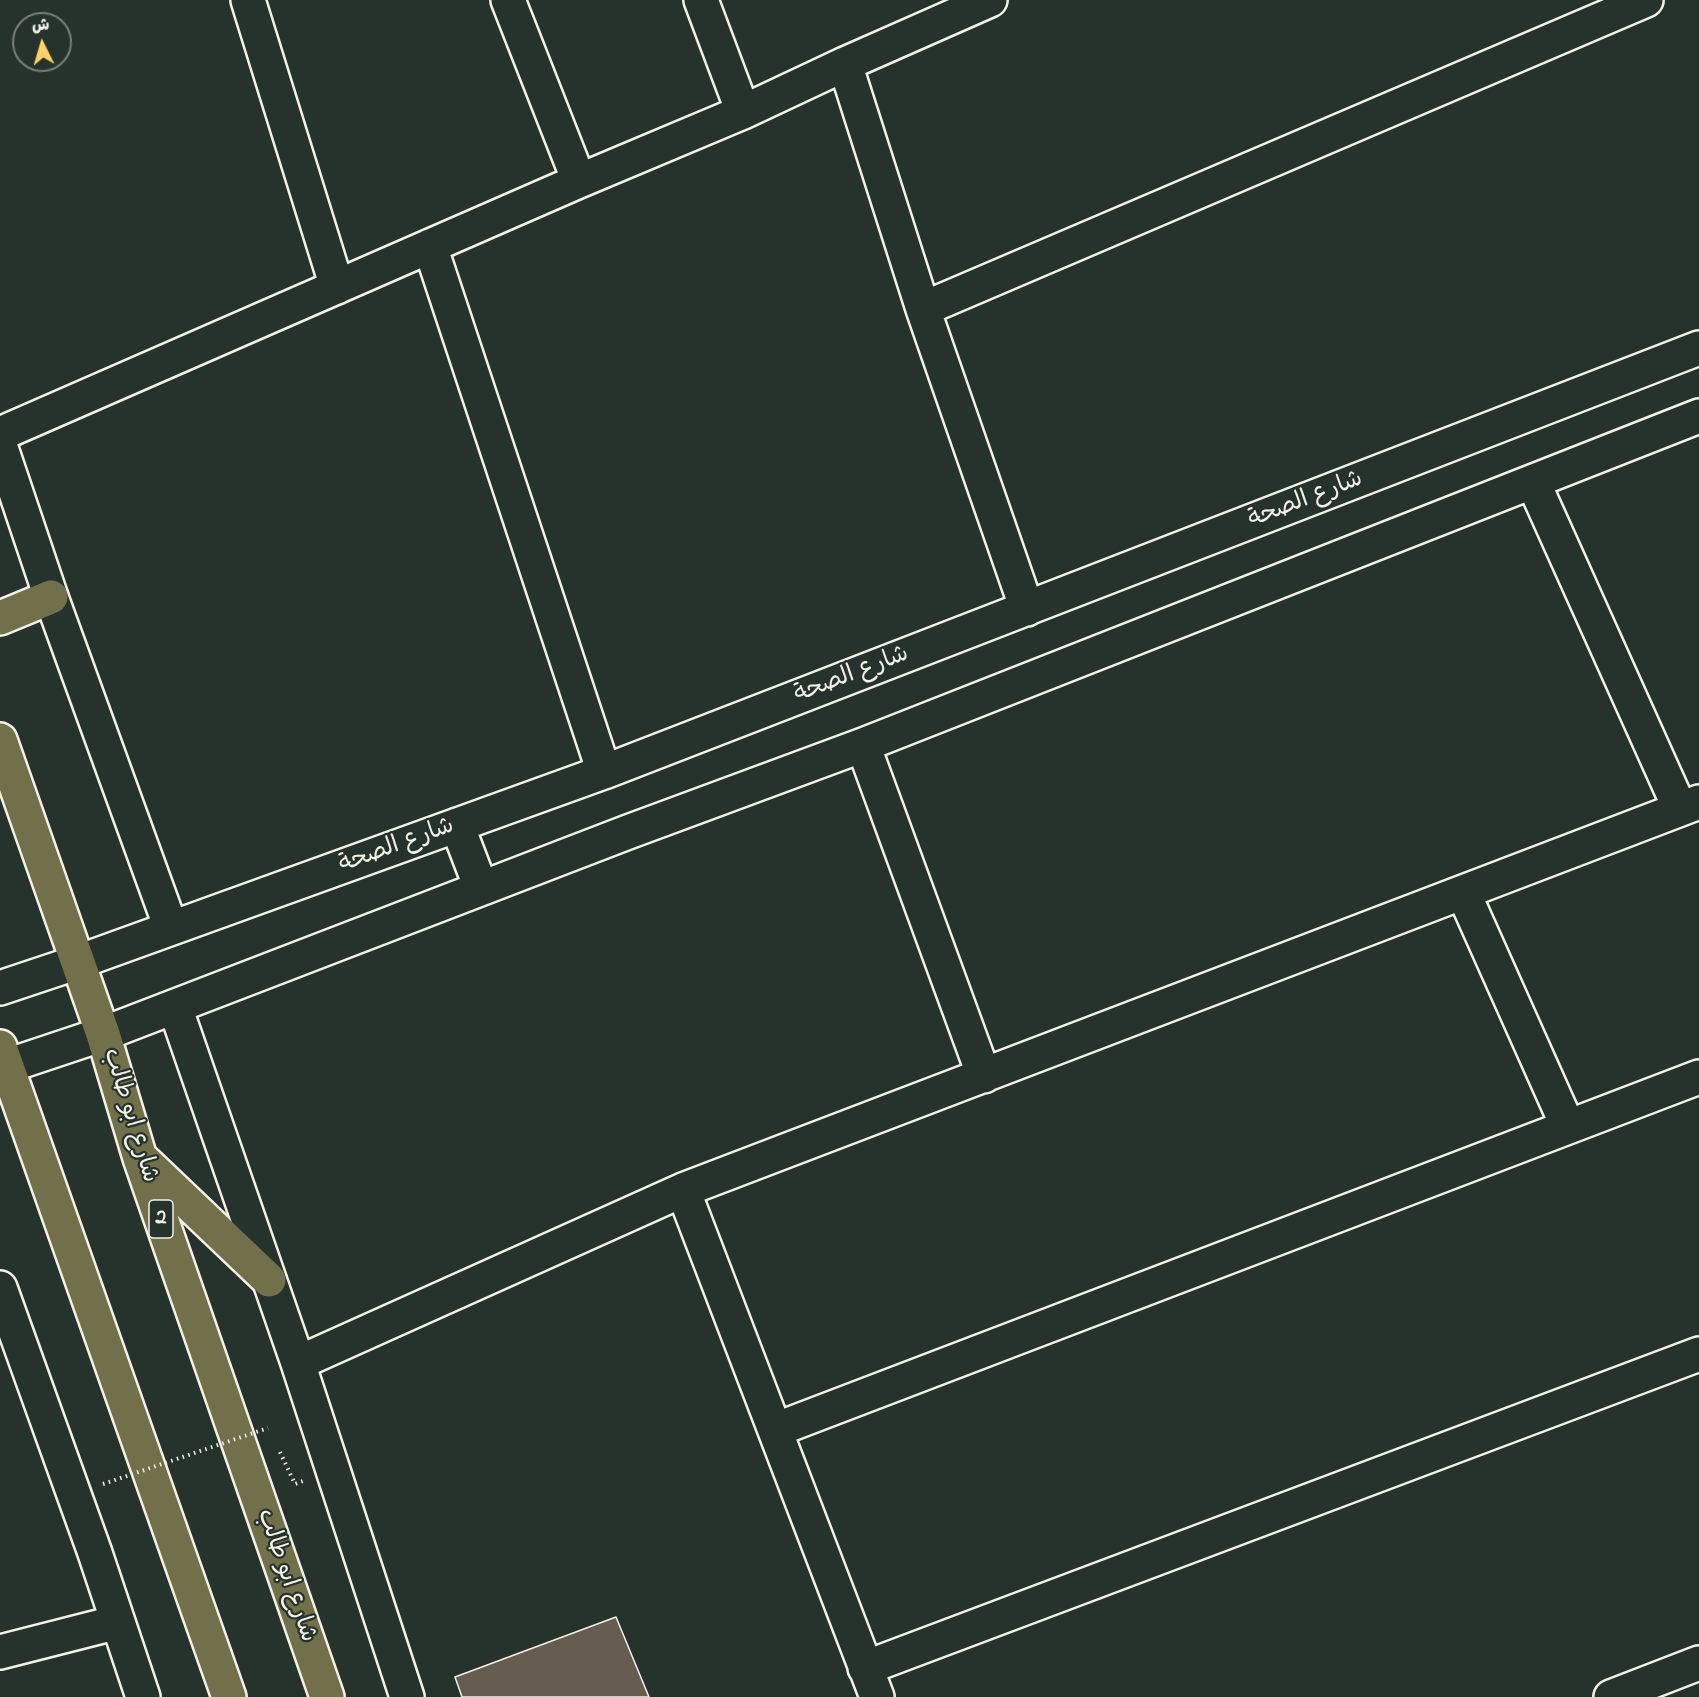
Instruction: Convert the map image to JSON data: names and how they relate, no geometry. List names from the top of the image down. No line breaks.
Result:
{"streets":{"highway":["شارع ابو طالب","2"],"street":["شارع الصحة"]},"crossings":[["شارع الصحة","شارع ابو طالب"]],"north":"top"}
